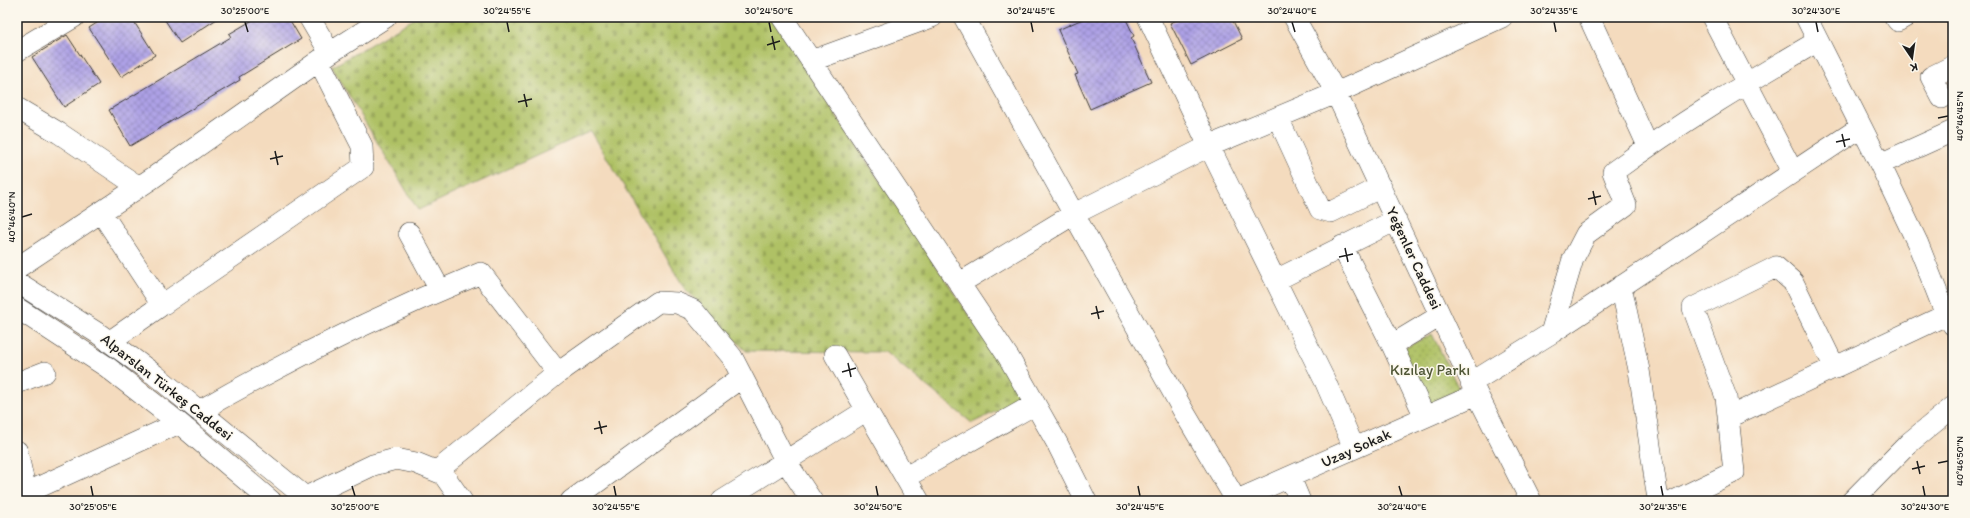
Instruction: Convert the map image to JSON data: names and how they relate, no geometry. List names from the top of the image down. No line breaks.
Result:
{"streets":{"street":["Yeğenler Caddesi","Alparslan Türkeş Caddesi","Uzay Sokak"]},"crossings":[["Yeğenler Caddesi","Uzay Sokak"]],"parks":["Kızılay Parkı"],"north":"bottom","coordinates":["30°25'00\"E","30°24'55\"E","30°24'50\"E","30°24'45\"E","30°24'40\"E","30°24'35\"E","30°24'30\"E","40°46'45\"N","40°46'40\"N","40°46'50\"N","30°25'05\"E"]}
